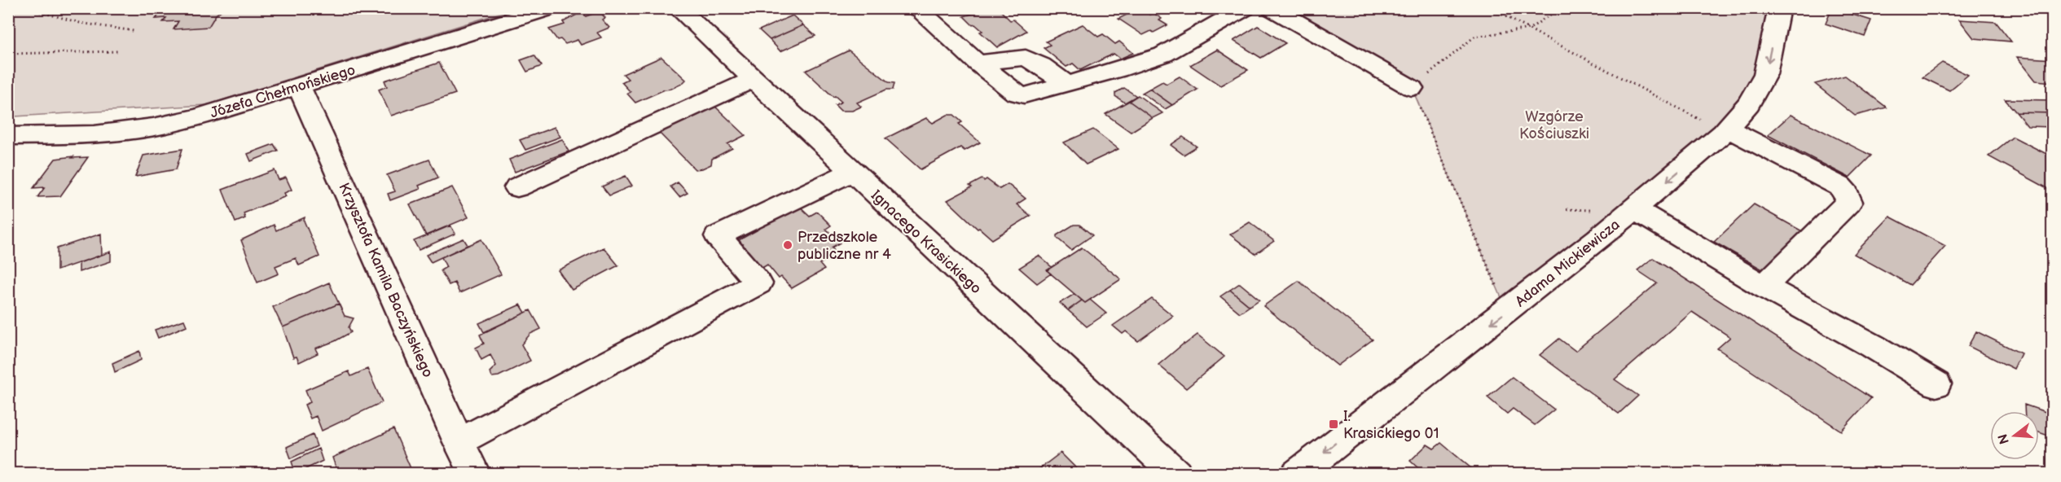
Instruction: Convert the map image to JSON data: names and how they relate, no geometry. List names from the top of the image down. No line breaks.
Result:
{"streets":{"street":["Józefa Chełmońskiego","Ignacego Krasickiego","Adama Mickiewicza","Krzysztofa Kamila Baczyńskiego"]},"crossings":[["Józefa Chełmońskiego","Krzysztofa Kamila Baczyńskiego"]],"one_way":["Adama Mickiewicza"],"parks":["Wzgórze Kościuszki"],"places":{"other":["Przedszkole publiczne nr 4"],"transit":["I. Krasickiego 01"]},"north":"left"}
